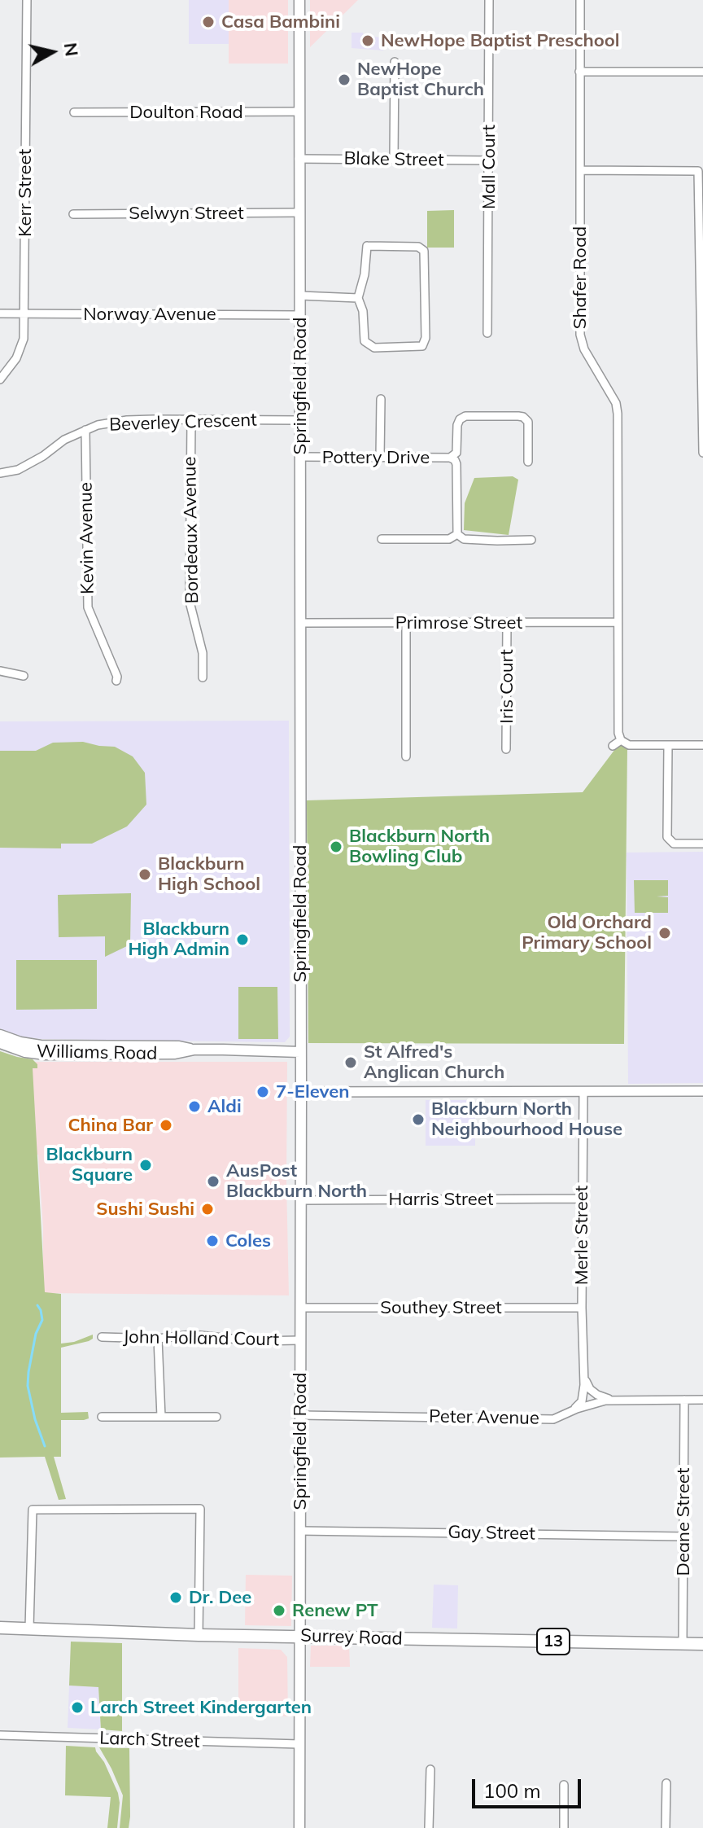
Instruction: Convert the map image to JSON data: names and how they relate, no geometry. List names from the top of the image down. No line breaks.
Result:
{"streets":{"main road":["Springfield Road","Williams Road","Surrey Road","13"],"street":["Doulton Road","Blake Street","Mall Court","Kerr Street","Selwyn Street","Shafer Road","Norway Avenue","Beverley Crescent","Pottery Drive","Bordeaux Avenue","Kevin Avenue","Primrose Street","Iris Court","Harris Street","Merle Street","Southey Street","John Holland Court","Peter Avenue","Deane Street","Gay Street","Larch Street"]},"crossings":[["Doulton Road","Springfield Road"],["Blake Street","Mall Court"],["Blake Street","Springfield Road"],["Kerr Street","Norway Avenue"],["Selwyn Street","Springfield Road"],["Shafer Road","Primrose Street"],["Norway Avenue","Springfield Road"],["Springfield Road","Beverley Crescent"],["Springfield Road","Pottery Drive"],["Springfield Road","Primrose Street"],["Springfield Road","Williams Road"],["Springfield Road","Harris Street"],["Springfield Road","Southey Street"],["Springfield Road","John Holland Court"],["Springfield Road","Peter Avenue"],["Springfield Road","Gay Street"],["Springfield Road","Surrey Road"],["Springfield Road","Larch Street"],["Beverley Crescent","Bordeaux Avenue"],["Beverley Crescent","Kevin Avenue"],["Primrose Street","Iris Court"],["Harris Street","Merle Street"],["Merle Street","Southey Street"],["Merle Street","Peter Avenue"],["Peter Avenue","Deane Street"],["Deane Street","Gay Street"],["Deane Street","Surrey Road"]],"places":["Casa Bambini","NewHope Baptist Preschool","NewHope Baptist Church","Blackburn North Bowling Club","Blackburn High School","Old Orchard Primary School","Blackburn High Admin","St Alfred's Anglican Church","7-Eleven","Aldi","Blackburn North Neighbourhood House","China Bar","Blackburn Square","AusPost Blackburn North","Sushi Sushi","Coles","Dr. Dee","Renew PT","Larch Street Kindergarten"],"scale_bar":"100 m","north":"right"}
